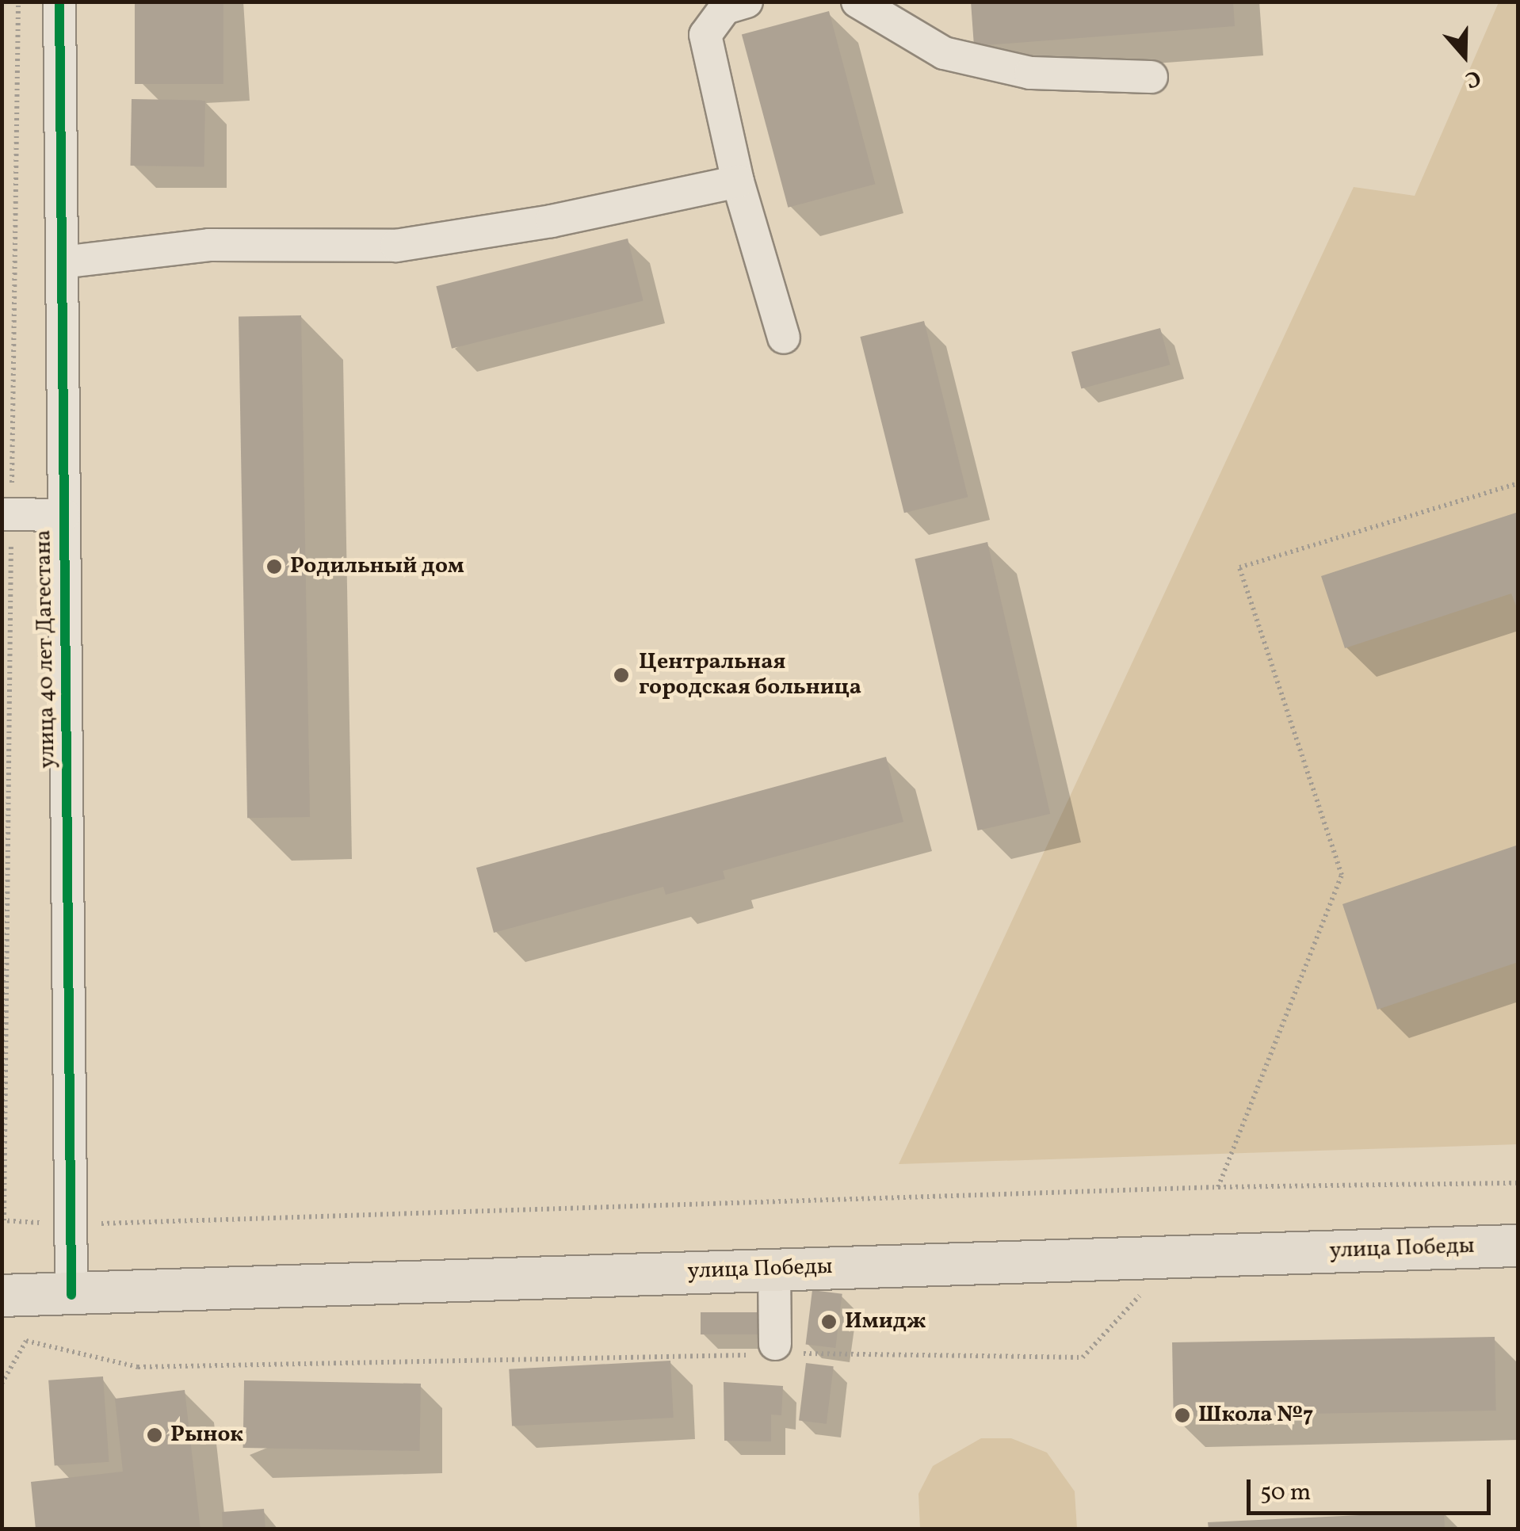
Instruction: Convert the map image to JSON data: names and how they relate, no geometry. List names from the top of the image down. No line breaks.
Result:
{"streets":{"main road":["улица Победы"],"street":["улица 40 лет Дагестана"]},"crossings":[["улица 40 лет Дагестана","улица Победы"]],"places":["Родильный дом","Центральная городская больница","Имидж","Школа №7","Рынок"],"scale_bar":"50 m","north":"bottom"}
